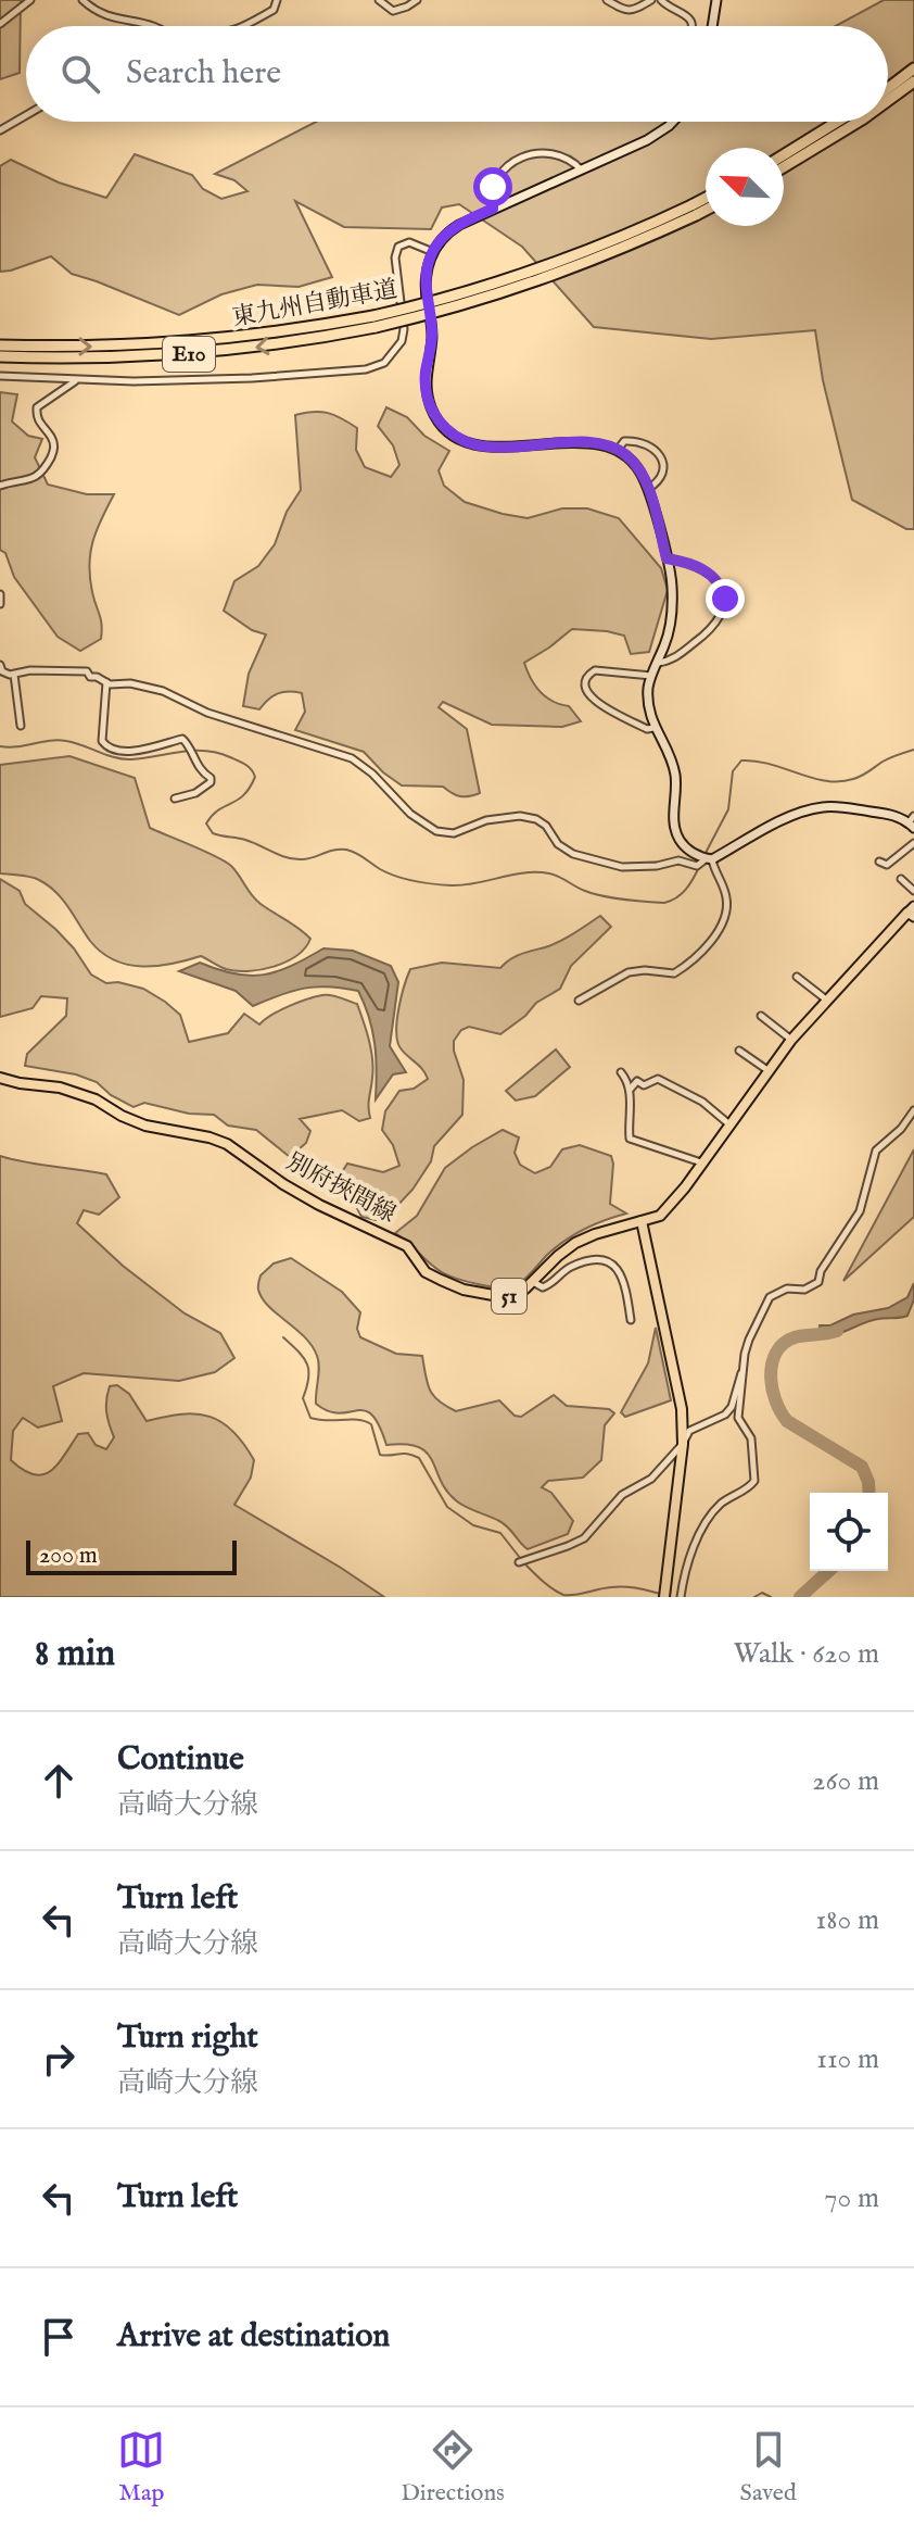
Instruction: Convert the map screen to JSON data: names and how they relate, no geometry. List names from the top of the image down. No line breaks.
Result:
{"streets":{"highway":["東九州自動車道","E10"],"main road":["別府挾間線","51"]},"scale_bar":"200 m","north":"top left","page":{"search":"Search here","scale":"200 m","heading":["8 min","Walk · 620 m"],"list":[["Continue","高崎大分線","260 m"],["Turn left","高崎大分線","180 m"],["Turn right","高崎大分線","110 m"],["Turn left","70 m"],"Arrive at destination"],"nav":["Map","Directions","Saved"]}}
